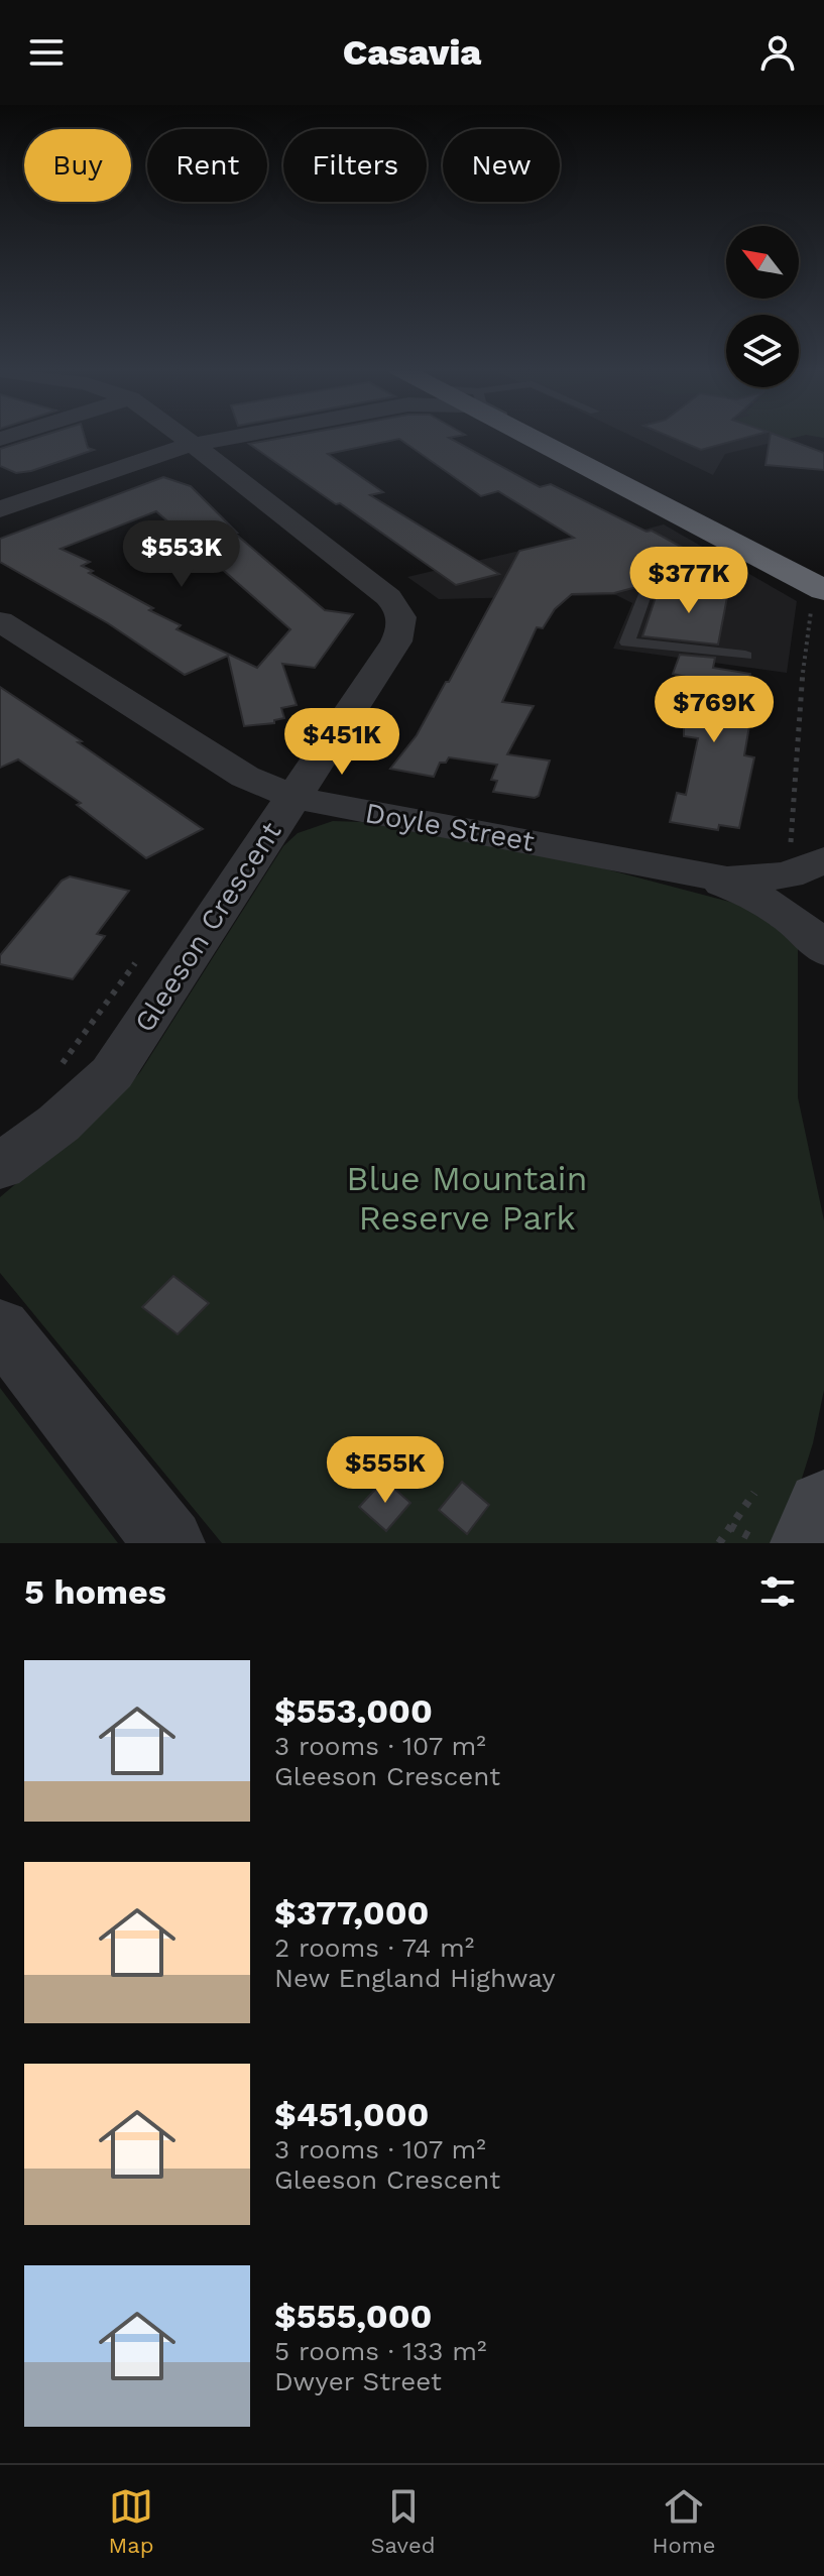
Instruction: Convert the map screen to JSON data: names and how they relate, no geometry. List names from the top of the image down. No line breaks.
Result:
{"streets":{"street":["Doyle Street","Gleeson Crescent"]},"crossings":[["Doyle Street","Gleeson Crescent"]],"parks":["Blue Mountain Reserve Park"],"north":"top left","page":{"header":"Casavia","chip":["Buy","Rent","Filters","New"],"price":["$553K","$377K","$769K","$451K","$555K"],"heading":"5 homes","list":[{"name":"$553,000","note":"3 rooms · 107 m² · Gleeson Crescent"},{"name":"$377,000","note":"2 rooms · 74 m² · New England Highway"},{"name":"$451,000","note":"3 rooms · 107 m² · Gleeson Crescent"},{"name":"$555,000","note":"5 rooms · 133 m² · Dwyer Street"}],"tabs":["Map","Saved","Home"]}}
